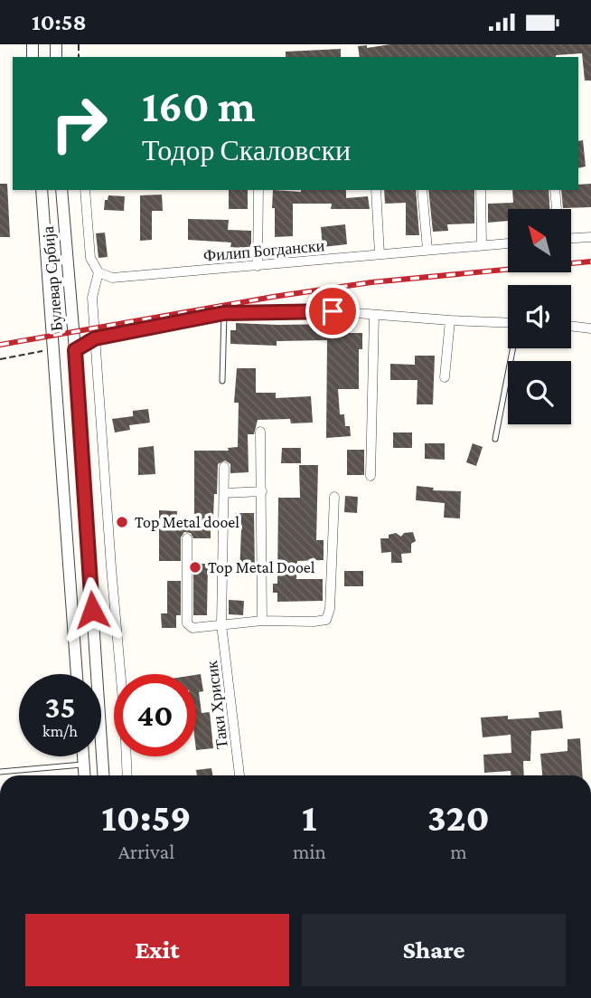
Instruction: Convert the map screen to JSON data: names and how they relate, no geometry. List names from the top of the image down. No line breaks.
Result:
{"streets":{"street":["Филип Богдански","Булевар Србија","Таки Хрисик"]},"places":["Top Metal dooel","Top Metal Dooel"],"north":"top left","page":{"status":"10:58","turn":["160 m","Тодор Скаловски"],"speed":"35 km/h","limit":"40","eta":["10:59","Arrival","1","min","320","m"],"buttons":["Exit","Share"]}}
